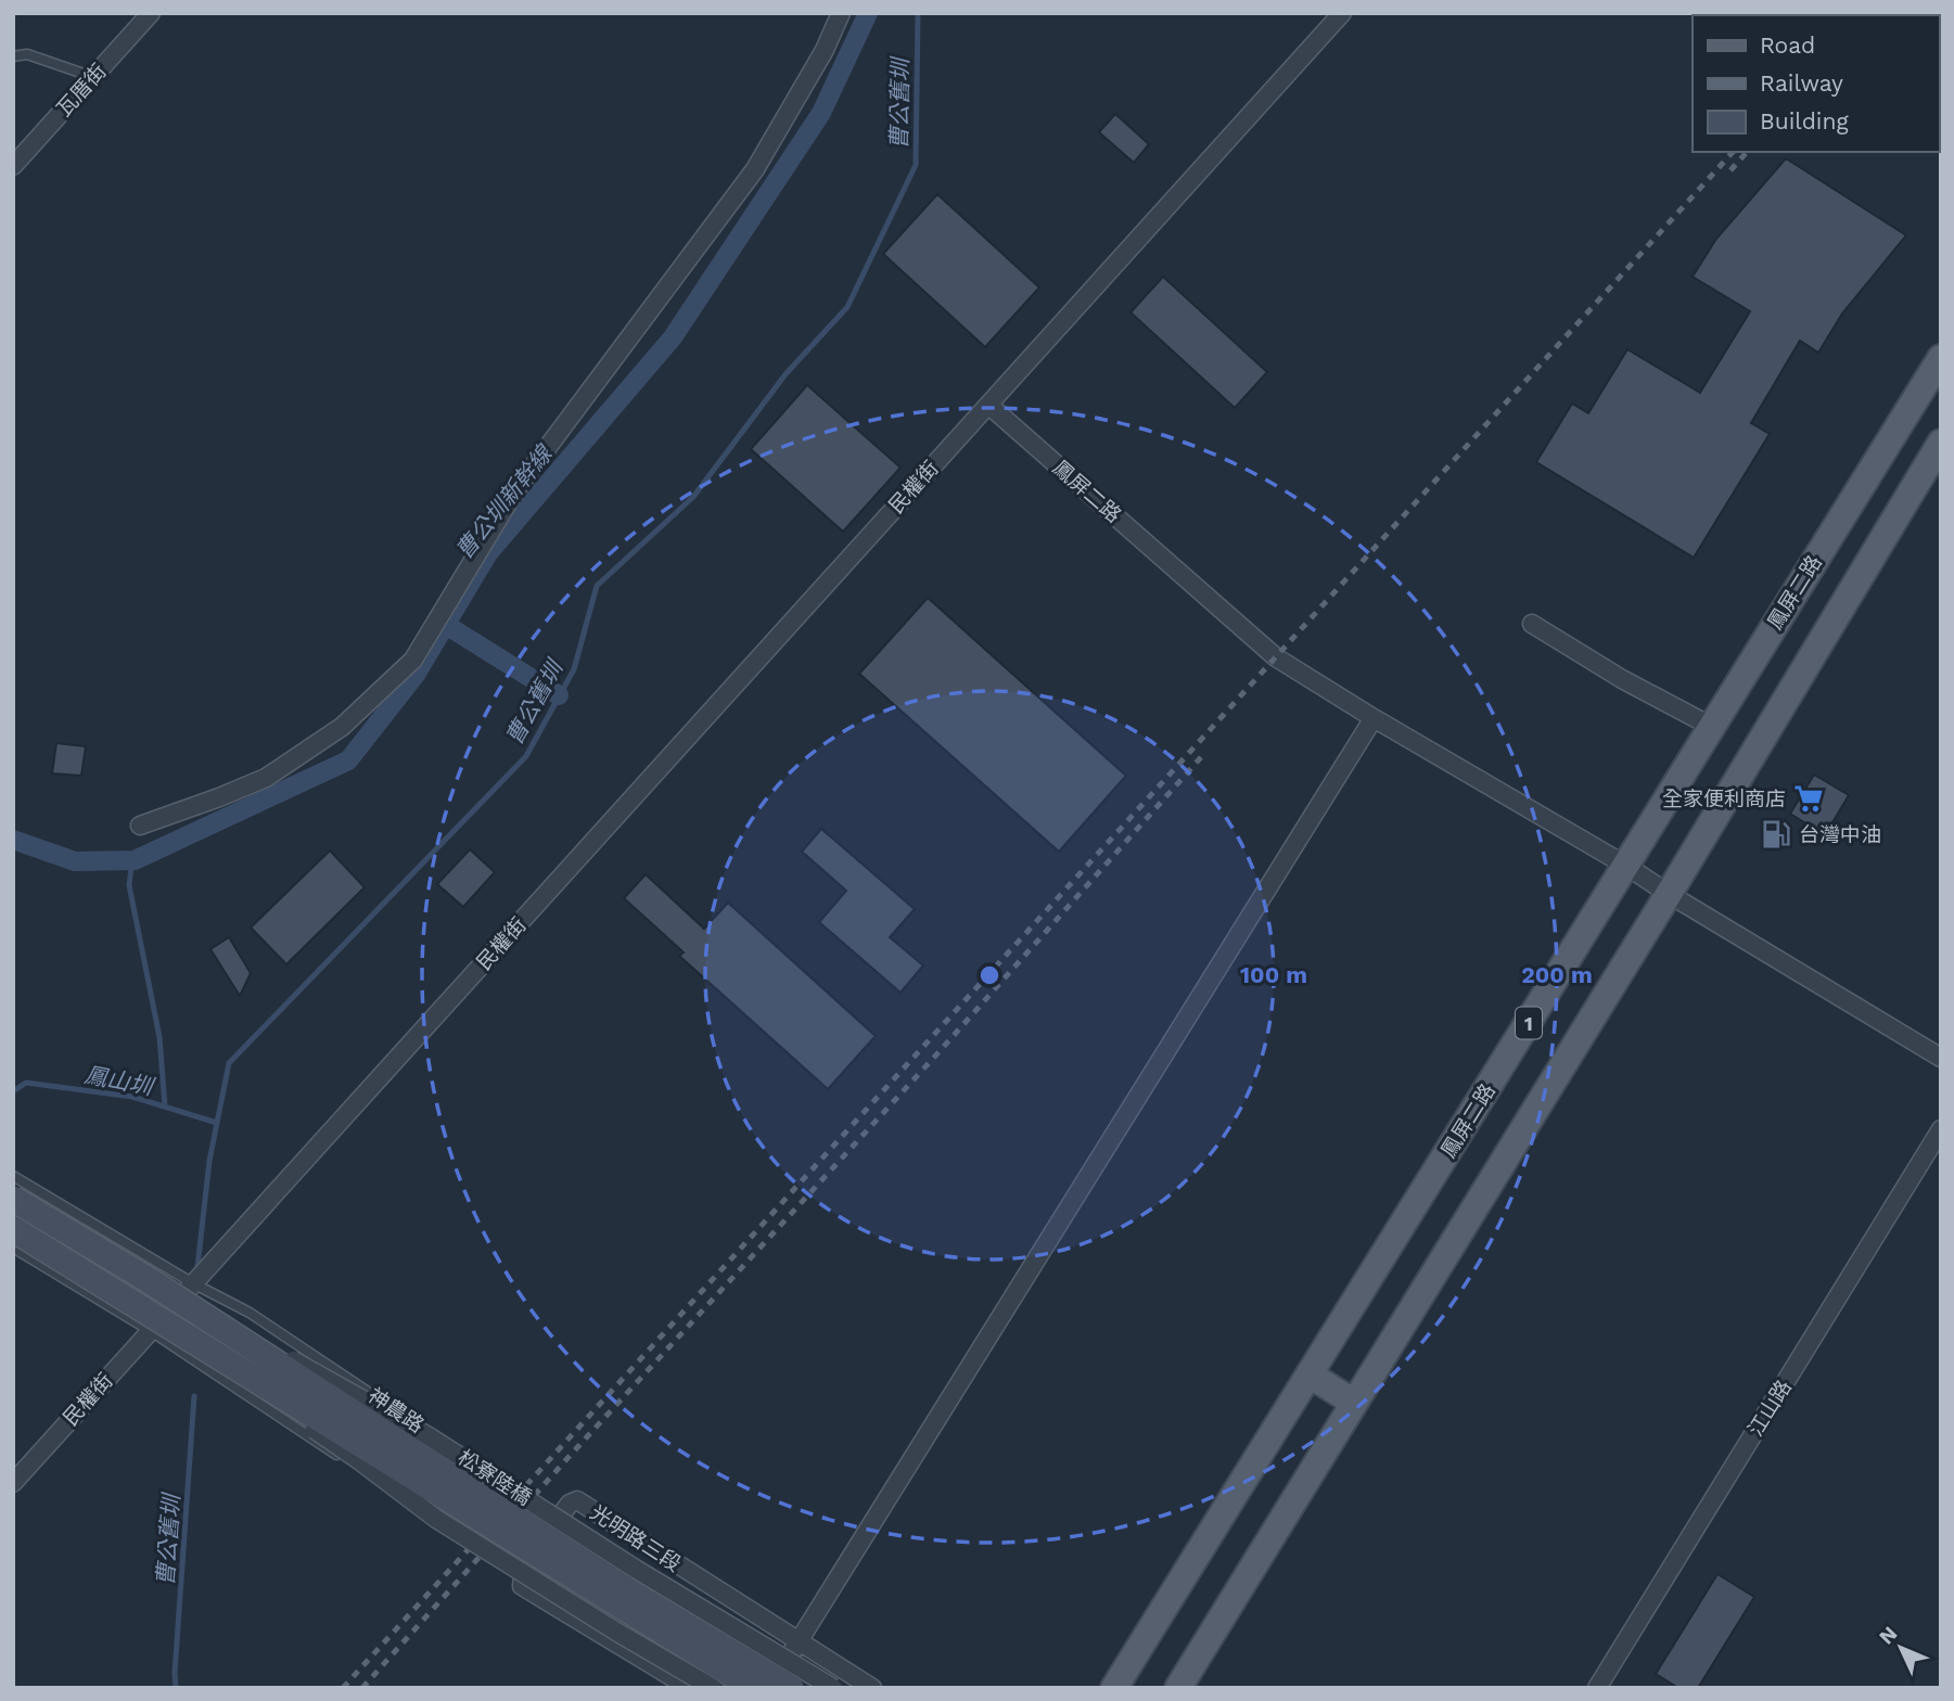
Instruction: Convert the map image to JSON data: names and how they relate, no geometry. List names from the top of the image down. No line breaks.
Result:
{"streets":{"main road":["鳳屏二路","1"],"street":["瓦厝街","民權街","江山路","松寮陸橋","光明路三段"],"lane":["神農路"]},"crossings":[["民權街","鳳屏二路"],["民權街","神農路"],["鳳屏二路","1"]],"water":["曹公舊圳","曹公圳新幹線","鳳山圳"],"places":{"supermarket":["全家便利商店"],"fuel station":["台灣中油"]},"legend":["Road","Railway","Building"],"north":"top left","rings":["100 m","200 m"]}
